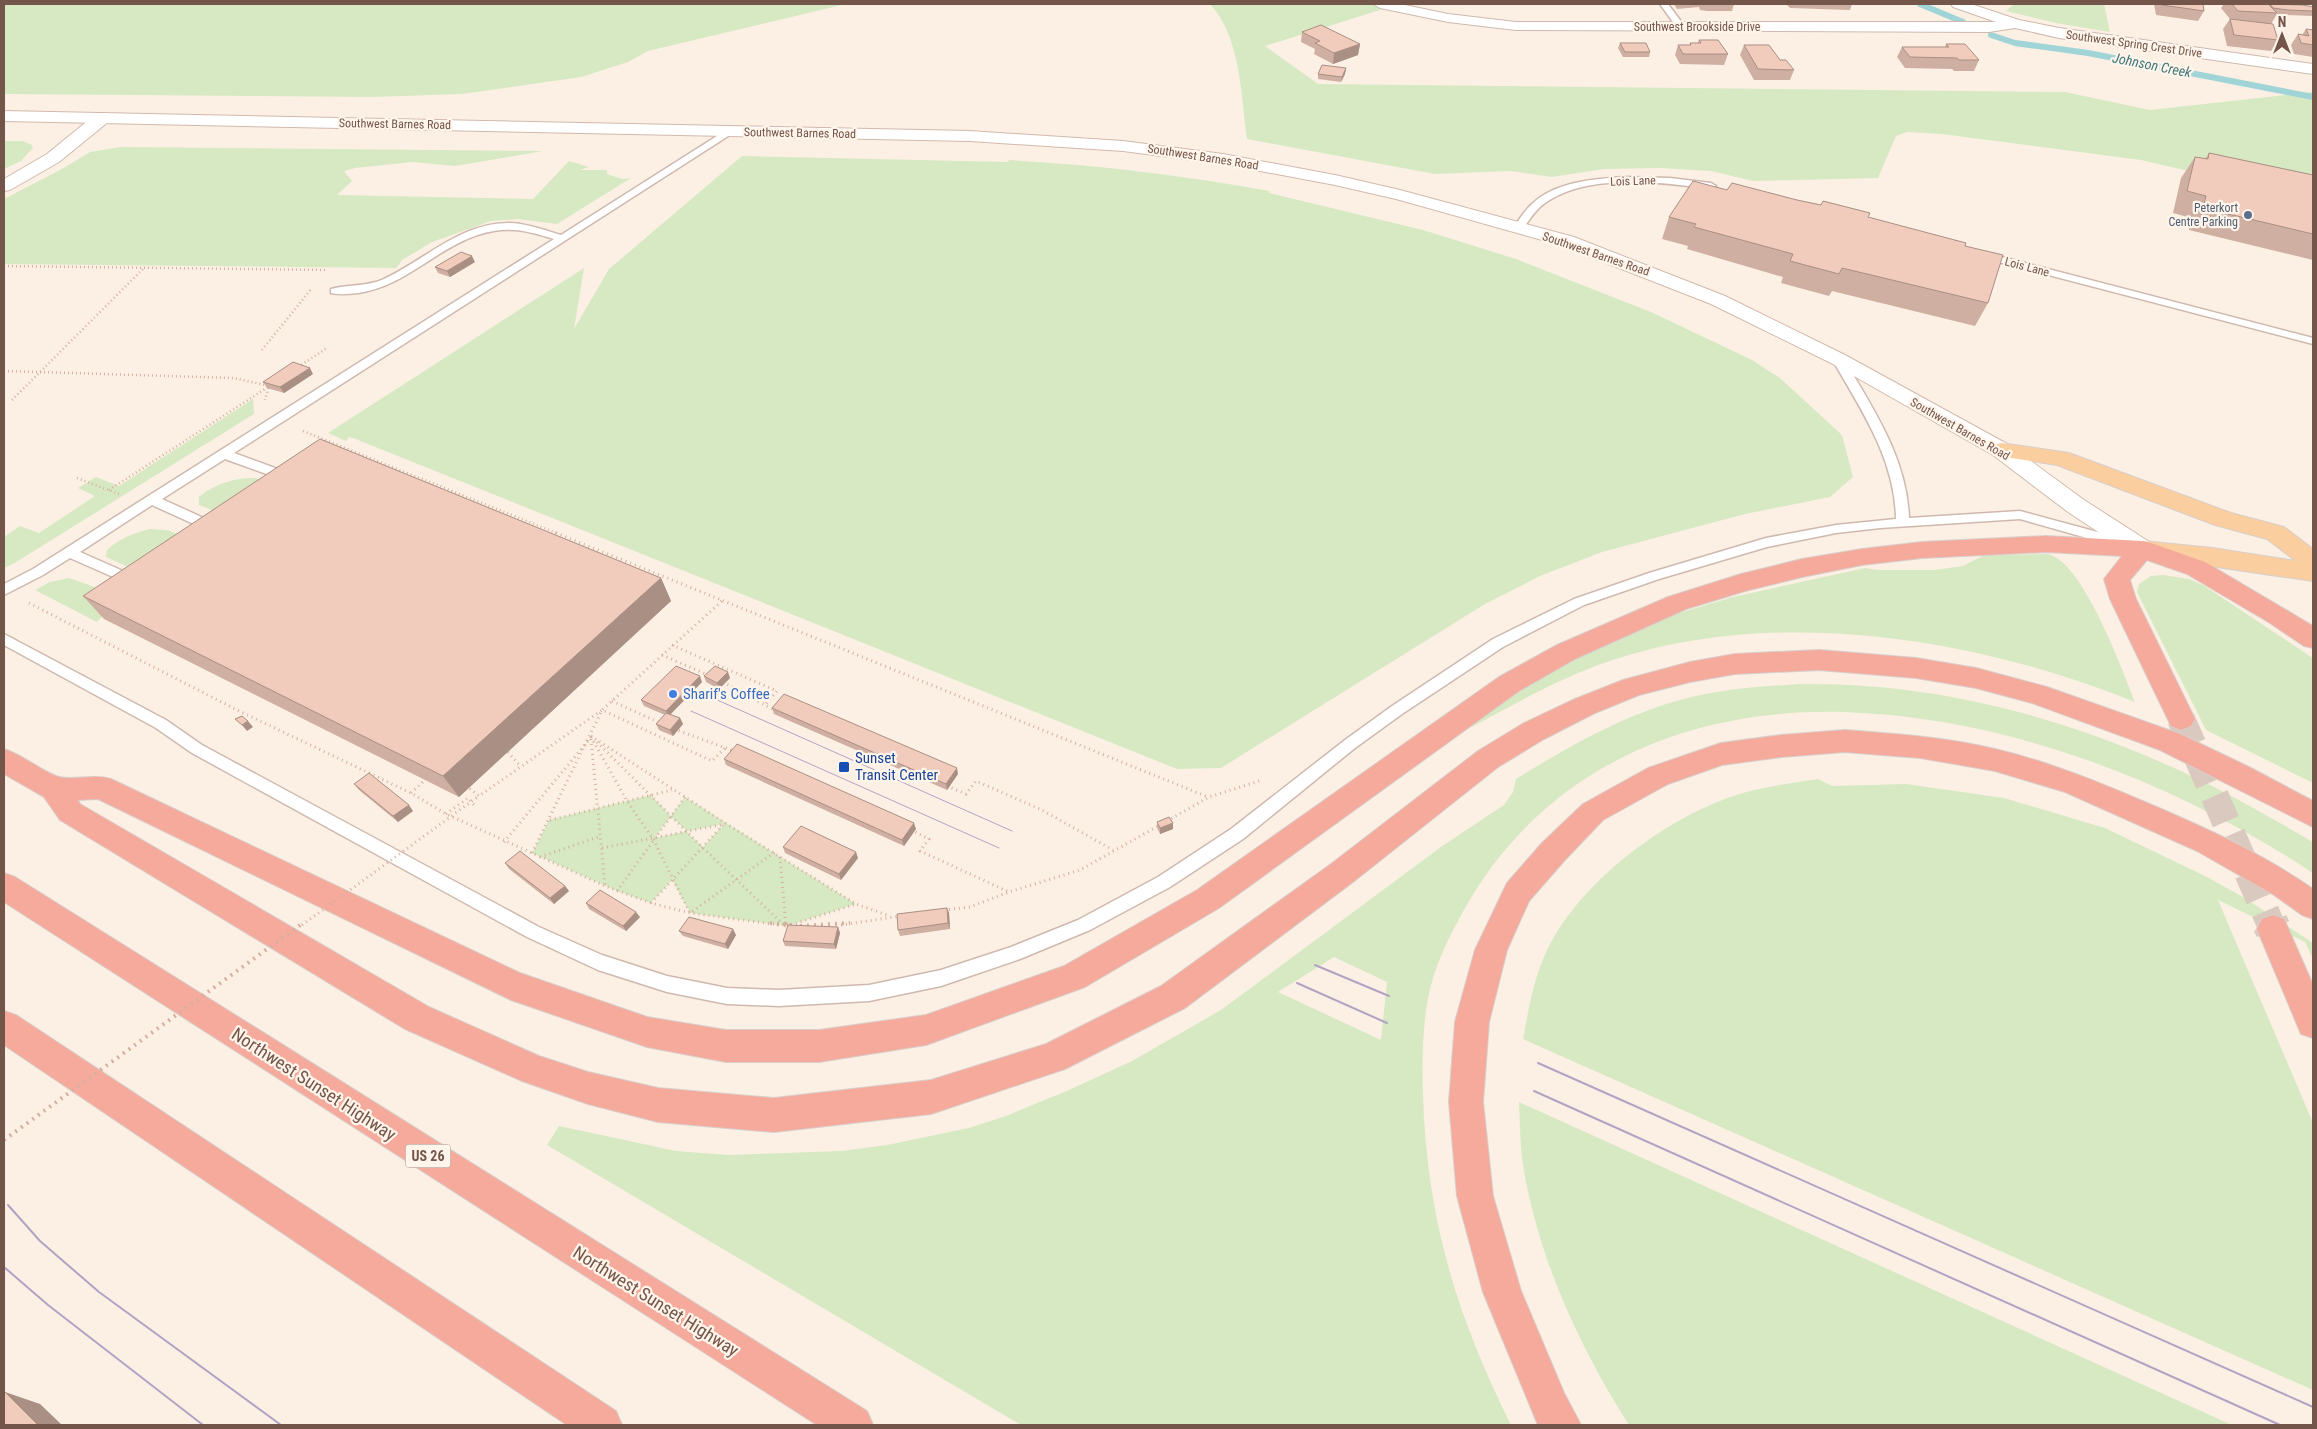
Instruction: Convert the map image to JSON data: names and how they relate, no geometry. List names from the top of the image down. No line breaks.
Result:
{"streets":{"highway":["Northwest Sunset Highway","US 26"],"main road":["Southwest Brookside Drive","Southwest Spring Crest Drive","Southwest Barnes Road"],"lane":["Lois Lane"]},"crossings":[["Southwest Brookside Drive","Southwest Spring Crest Drive"],["Southwest Barnes Road","Lois Lane"]],"water":["Johnson Creek"],"places":{"other":["Peterkort Centre Parking","Sharif's Coffee"],"transit":["Sunset Transit Center"]},"north":"top"}
